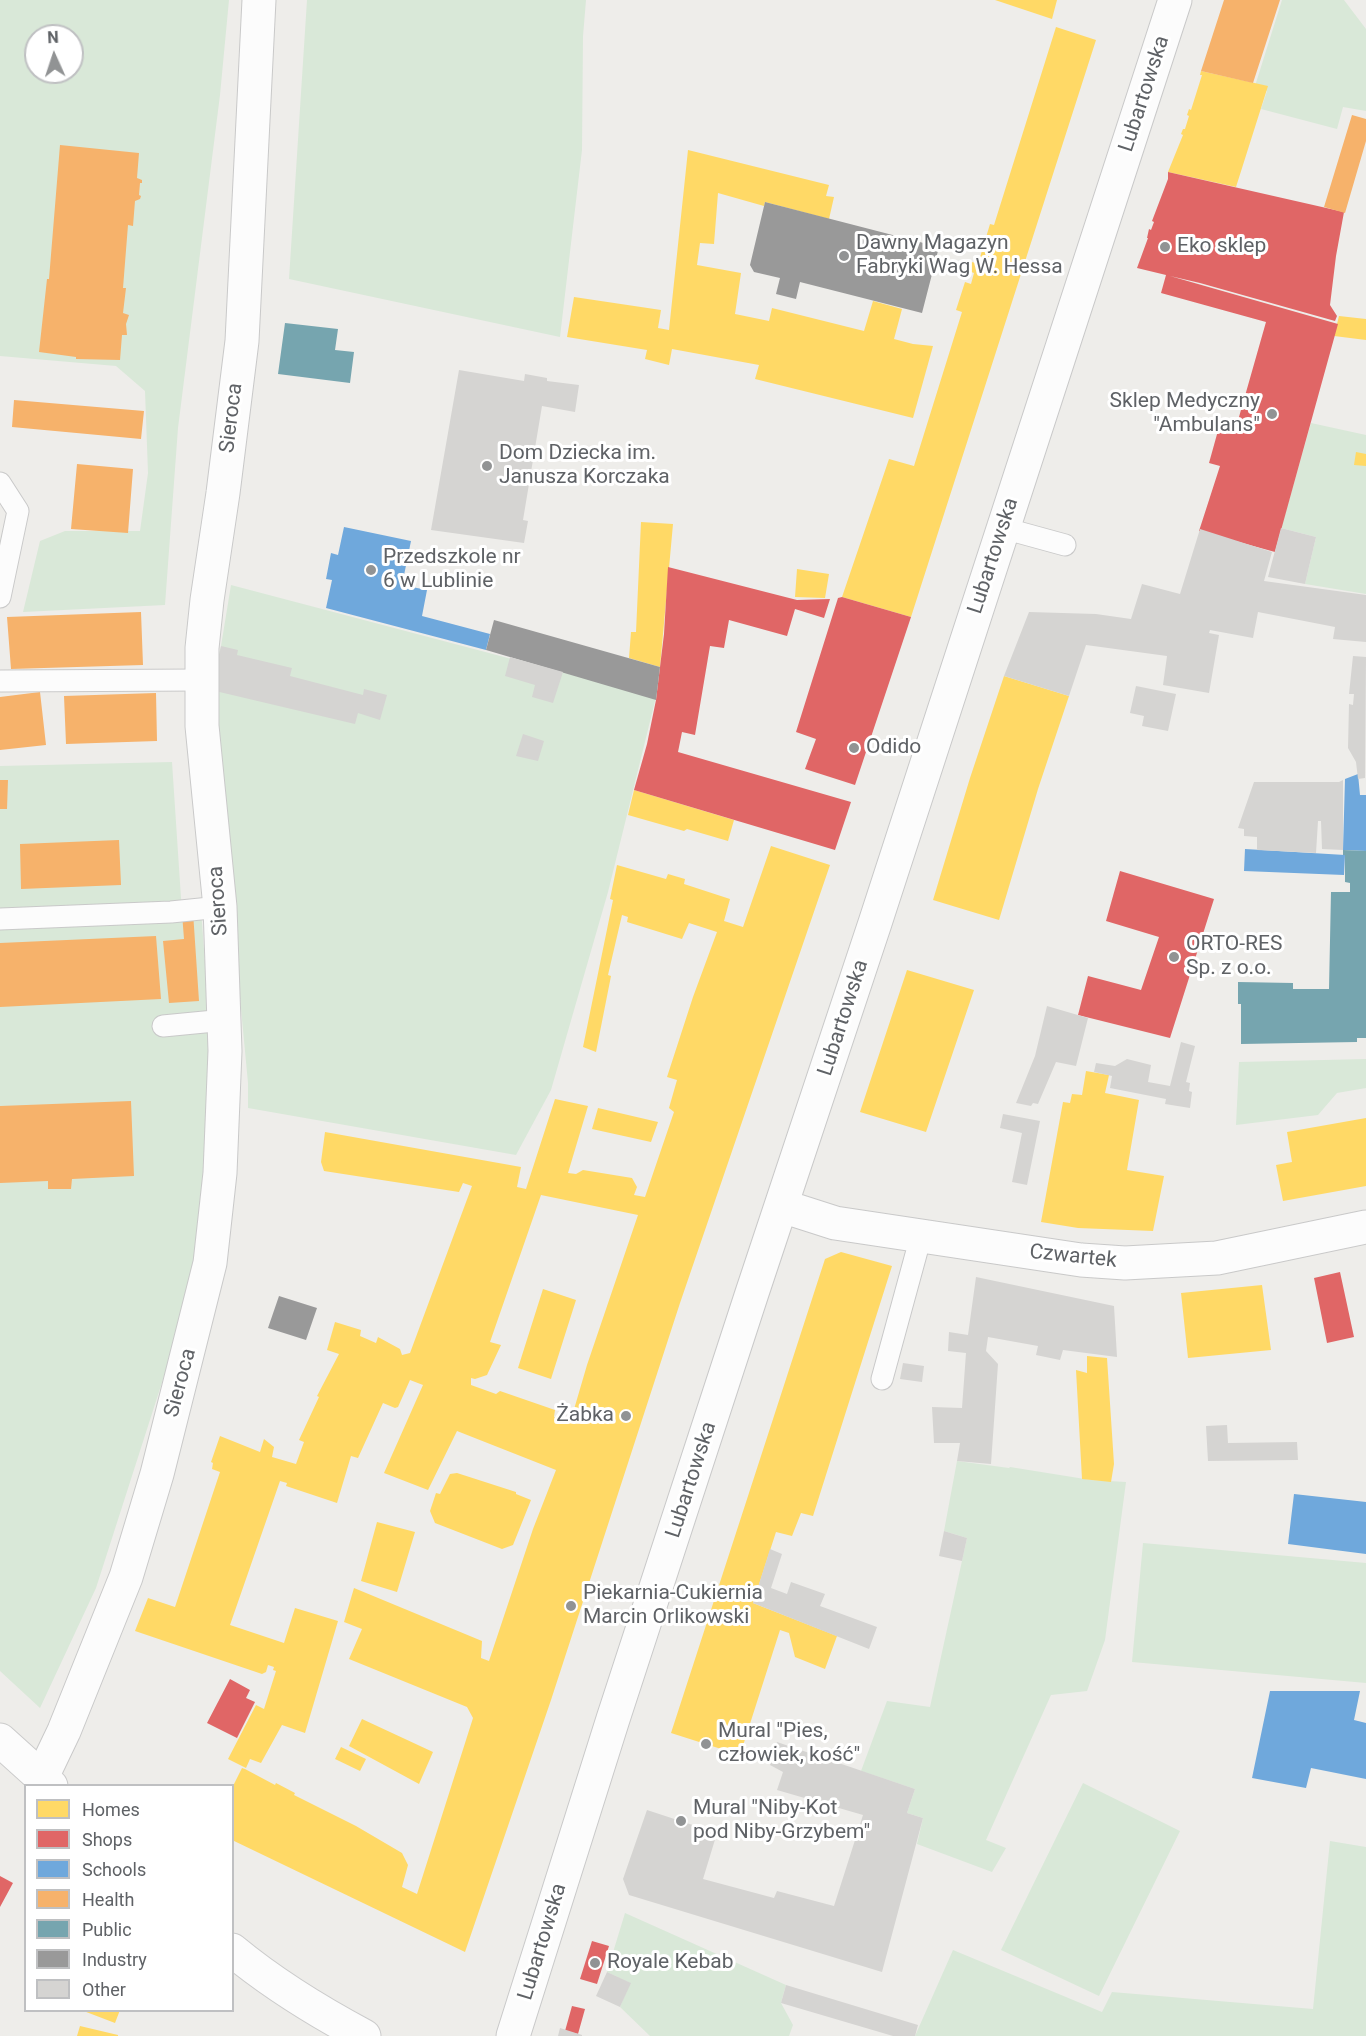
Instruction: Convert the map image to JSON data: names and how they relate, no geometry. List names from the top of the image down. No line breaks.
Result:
{"streets":{"street":["Lubartowska","Sieroca","Czwartek"]},"crossings":[["Lubartowska","Czwartek"]],"places":["Eko sklep","Dawny Magazyn Fabryki Wag W. Hessa","Sklep Medyczny \"Ambulans\"","Dom Dziecka im. Janusza Korczaka","Przedszkole nr 6 w Lublinie","Odido","ORTO-RES Sp. z o.o.","Żabka","Piekarnia-Cukiernia Marcin Orlikowski","Mural \"Pies, człowiek, kość\"","Mural \"Niby-Kot pod Niby-Grzybem\"","Royale Kebab"],"legend":["Homes","Shops","Schools","Health","Public","Industry","Other"],"north":"top"}
